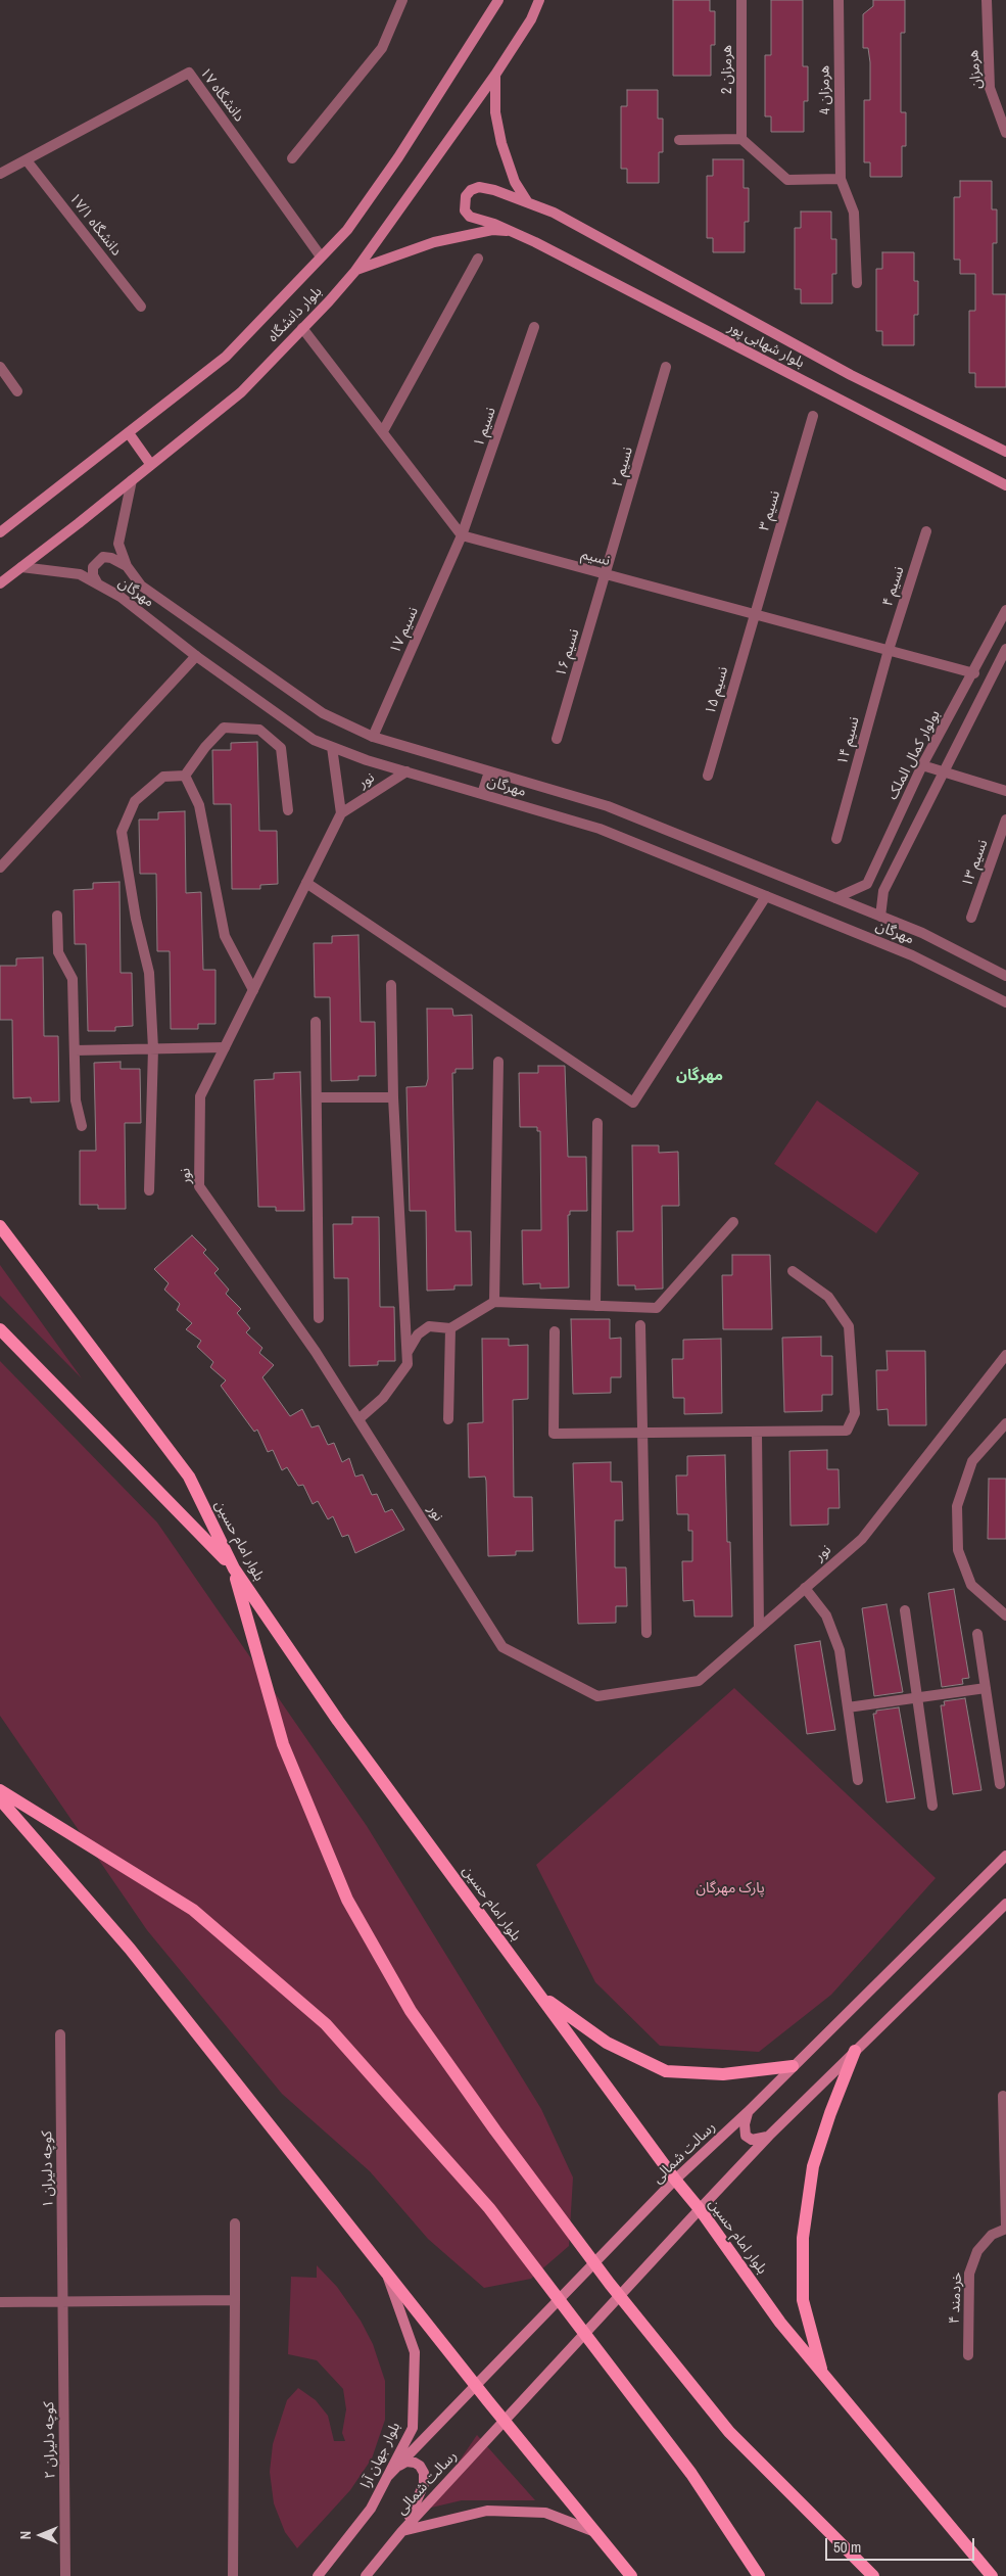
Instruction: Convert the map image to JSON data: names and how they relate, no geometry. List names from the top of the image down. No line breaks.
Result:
{"streets":{"main road":["بلوار دانشگاه","بلوار شهابی پور","بلوار امام حسین","رسالت شمالی","بلوار جهان آرا"],"street":["هرمزان 2","هرمزان","هرمزان 4","دانشگاه ۱۷","دانشگاه ۱۷/۱","نسیم ۱","نسیم ۲","نسیم ۳","نسیم","نسیم ۴","مهرگان","نسیم ۱۷","نسیم ۱۶","نسیم ۱۵","نسیم ۱۴","بولوار کمال الملک","نور","نسیم ۱۳","کوچه دلیران ۱","خردمند ۴","کوچه دلیران ۲"]},"crossings":[["دانشگاه ۱۷","دانشگاه ۱۷/۱"],["دانشگاه ۱۷","بلوار دانشگاه"],["بلوار دانشگاه","مهرگان"],["نسیم ۱","نسیم"],["نسیم ۱","نسیم ۱۷"],["نسیم ۲","نسیم"],["نسیم ۲","نسیم ۱۶"],["نسیم ۳","نسیم"],["نسیم ۳","نسیم ۱۵"],["نسیم","نسیم ۴"],["نسیم","نسیم ۱۷"],["نسیم","نسیم ۱۶"],["نسیم","نسیم ۱۵"],["نسیم","نسیم ۱۴"],["نسیم","بولوار کمال الملک"],["نسیم ۴","نسیم ۱۴"],["مهرگان","نسیم ۱۷"],["مهرگان","بولوار کمال الملک"],["مهرگان","نور"],["بلوار امام حسین","رسالت شمالی"],["رسالت شمالی","بلوار جهان آرا"],["کوچه دلیران ۱","کوچه دلیران ۲"]],"districts":["مهرگان"],"parks":["پارک مهرگان"],"scale_bar":"50 m","north":"left"}
